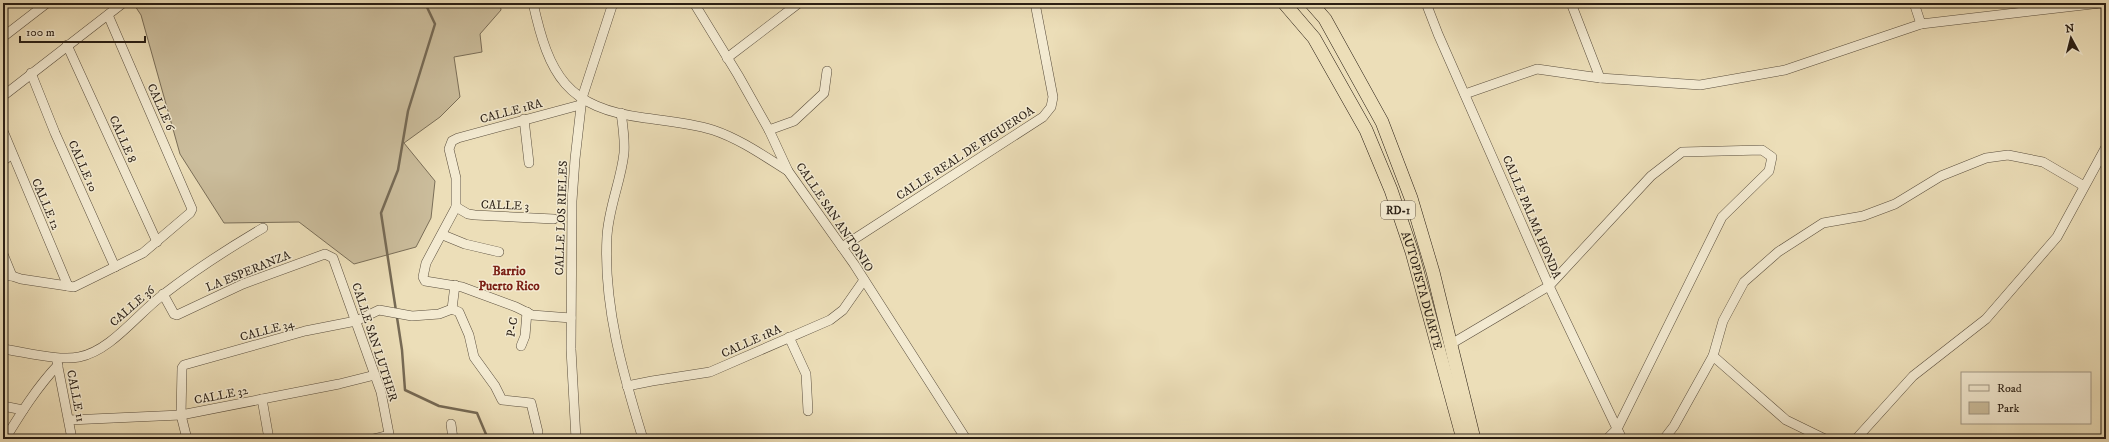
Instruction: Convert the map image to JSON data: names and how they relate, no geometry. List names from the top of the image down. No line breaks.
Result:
{"streets":{"highway":["RD-1","AUTOPISTA DUARTE"],"street":["CALLE 6","CALLE 1RA","CALLE 8","CALLE REAL DE FIGUEROA","CALLE 10","CALLE 12","CALLE 3","CALLE SAN ANTONIO","CALLE PALMA HONDA","CALLE LOS RIELES","LA ESPERANZA","CALLE 36","P-C","CALLE 34","CALLE SAN LUTHER","CALLE 32","CALLE 11"]},"crossings":[["CALLE 6","CALLE 8"],["CALLE 1RA","CALLE 3"],["CALLE 1RA","CALLE SAN ANTONIO"],["CALLE 1RA","CALLE LOS RIELES"],["CALLE REAL DE FIGUEROA","CALLE SAN ANTONIO"],["LA ESPERANZA","CALLE 36"],["LA ESPERANZA","CALLE SAN LUTHER"],["CALLE 36","CALLE 11"],["CALLE 34","CALLE SAN LUTHER"],["CALLE 34","CALLE 32"],["CALLE SAN LUTHER","CALLE 32"],["CALLE 32","CALLE 11"]],"districts":["Barrio Puerto Rico"],"legend":["Road","Park"],"scale_bar":"100 m","north":"top"}
